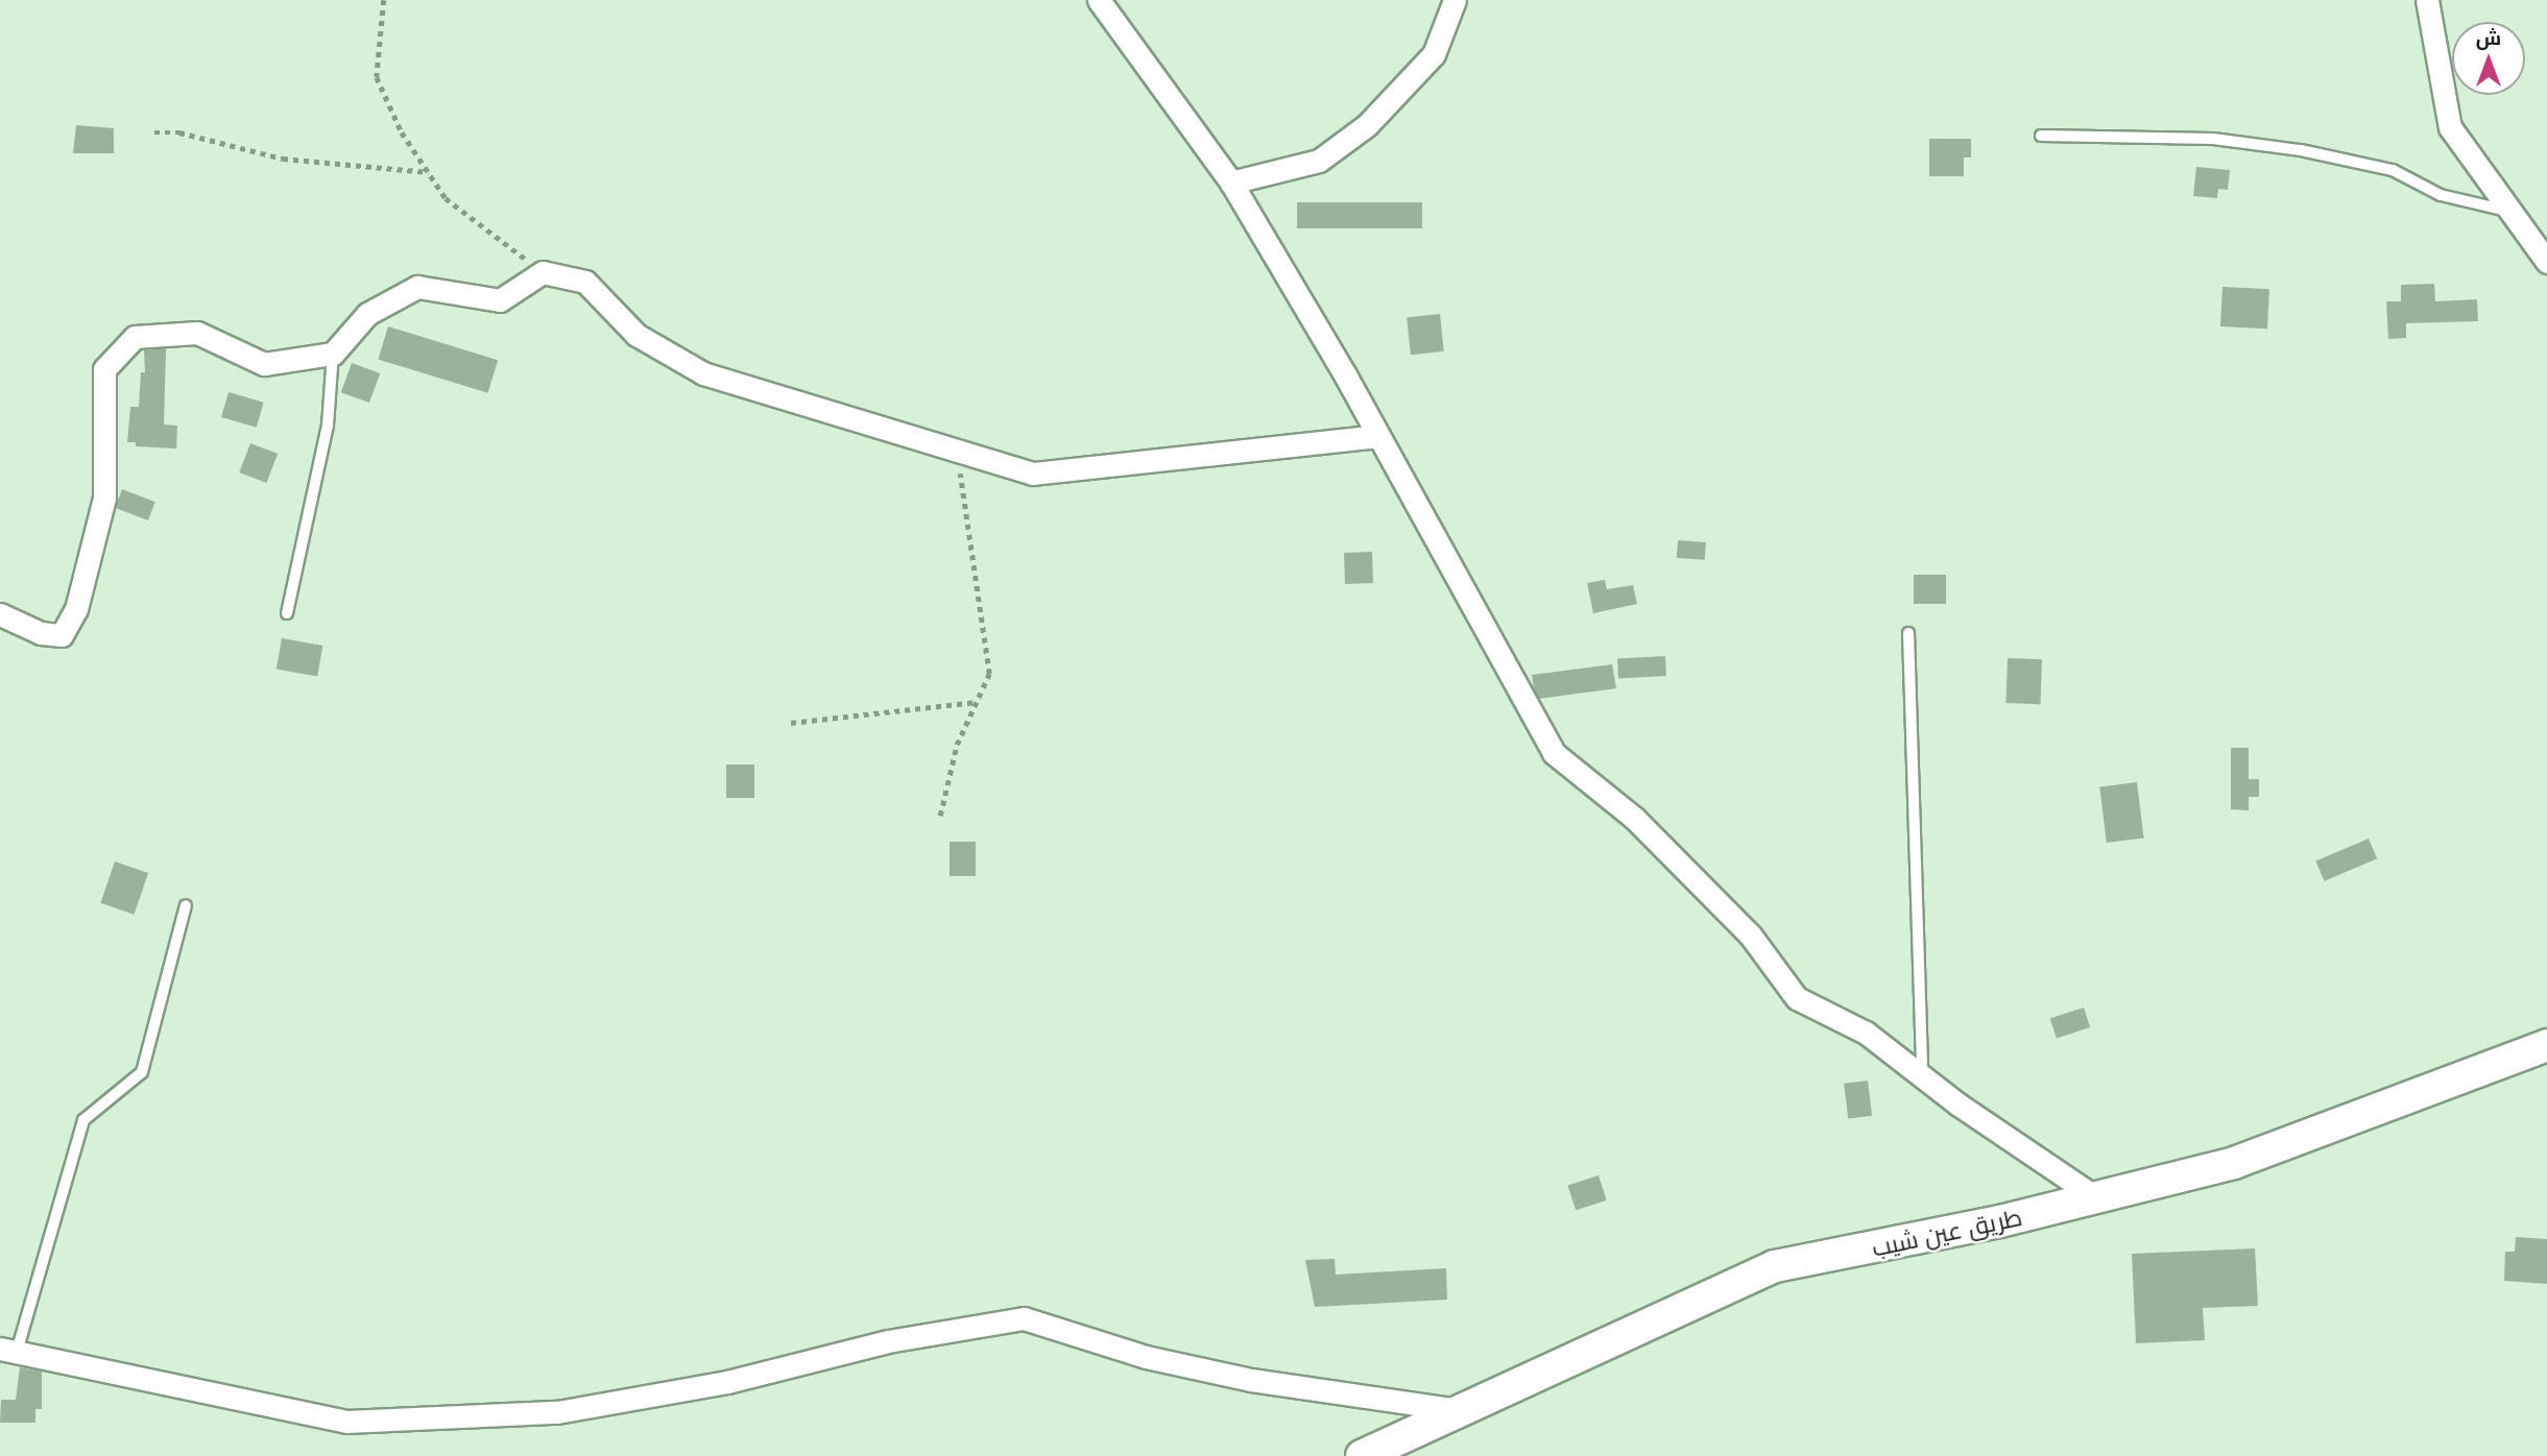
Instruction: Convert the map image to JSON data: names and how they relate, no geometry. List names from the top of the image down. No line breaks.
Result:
{"streets":{"main road":["طريق عين شيب"]},"north":"top"}
